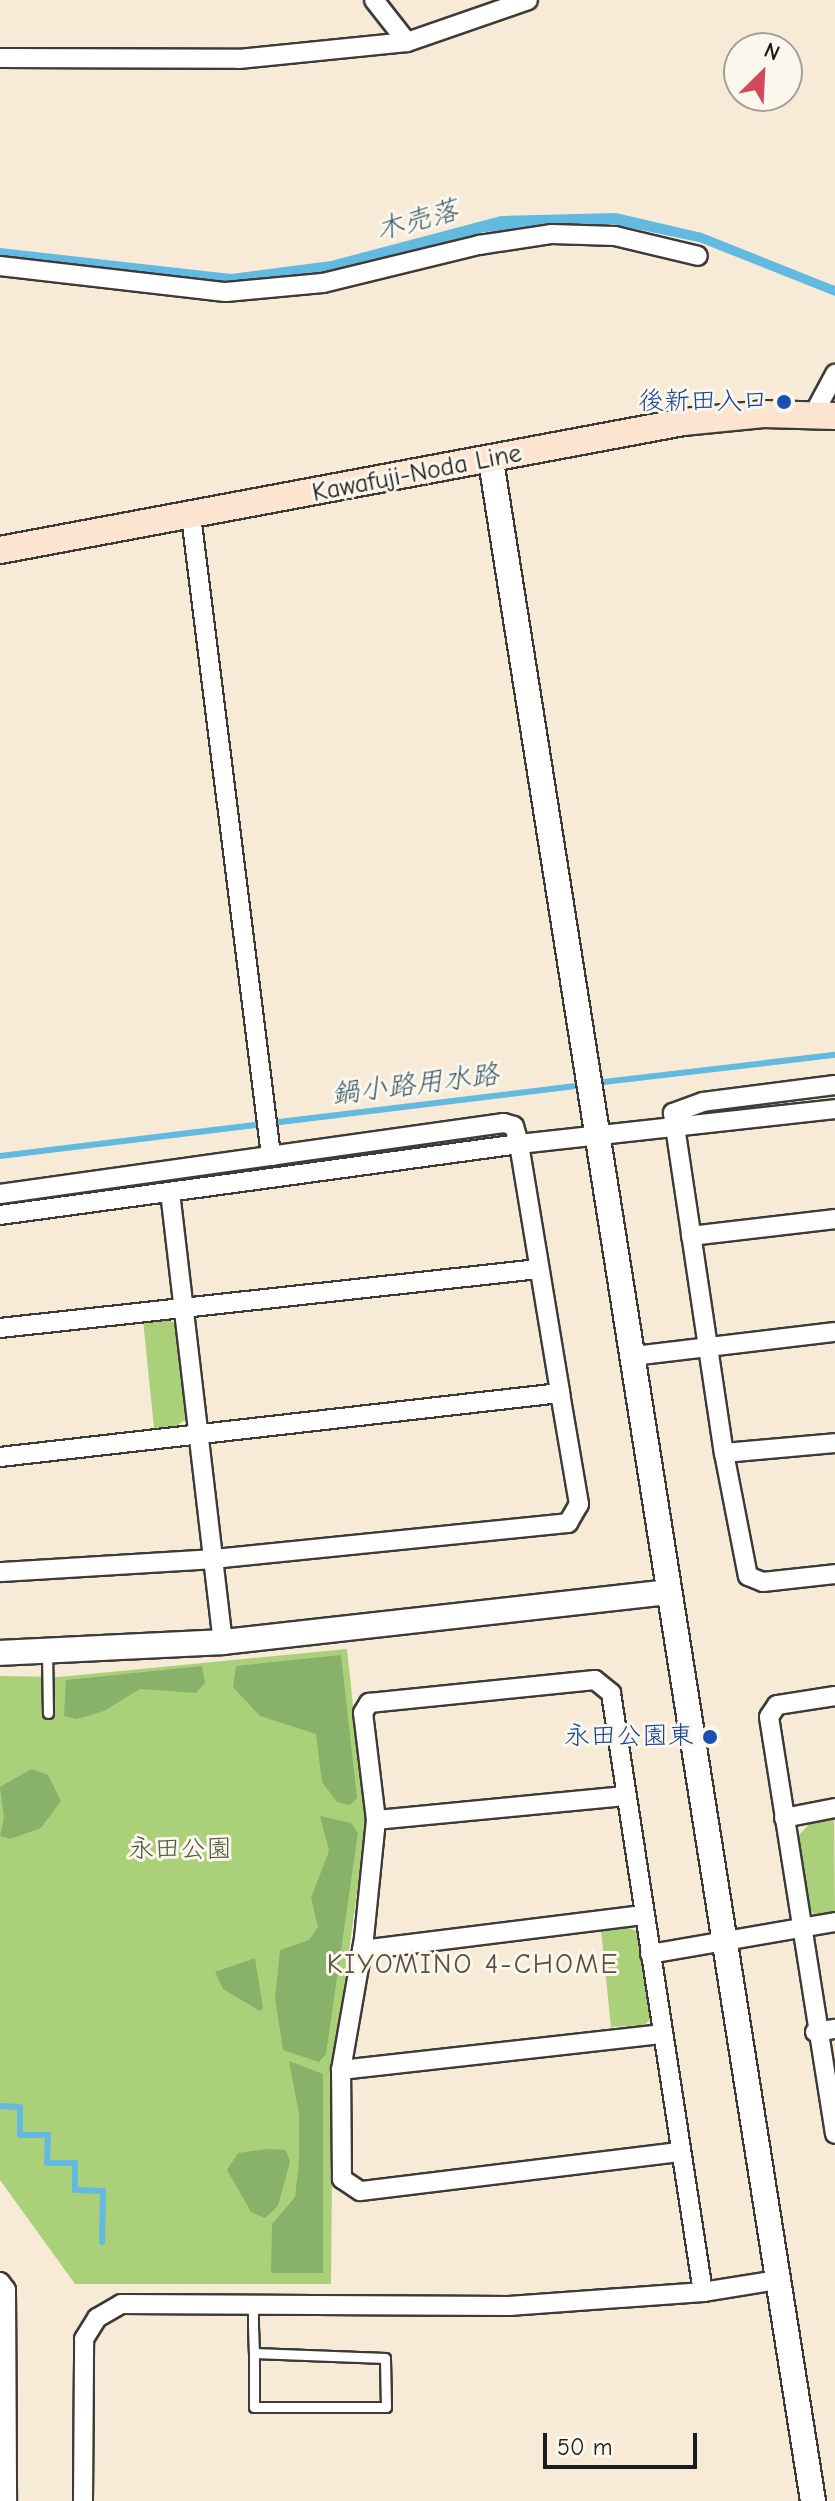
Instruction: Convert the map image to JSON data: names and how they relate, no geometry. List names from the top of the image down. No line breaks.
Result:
{"streets":{"main road":["Kawafuji-Noda Line"]},"districts":["KIYOMINO 4-CHOME"],"water":["木売落","鍋小路用水路"],"parks":["永田公園"],"places":["後新田入口","永田公園東"],"scale_bar":"50 m","north":"top right"}
